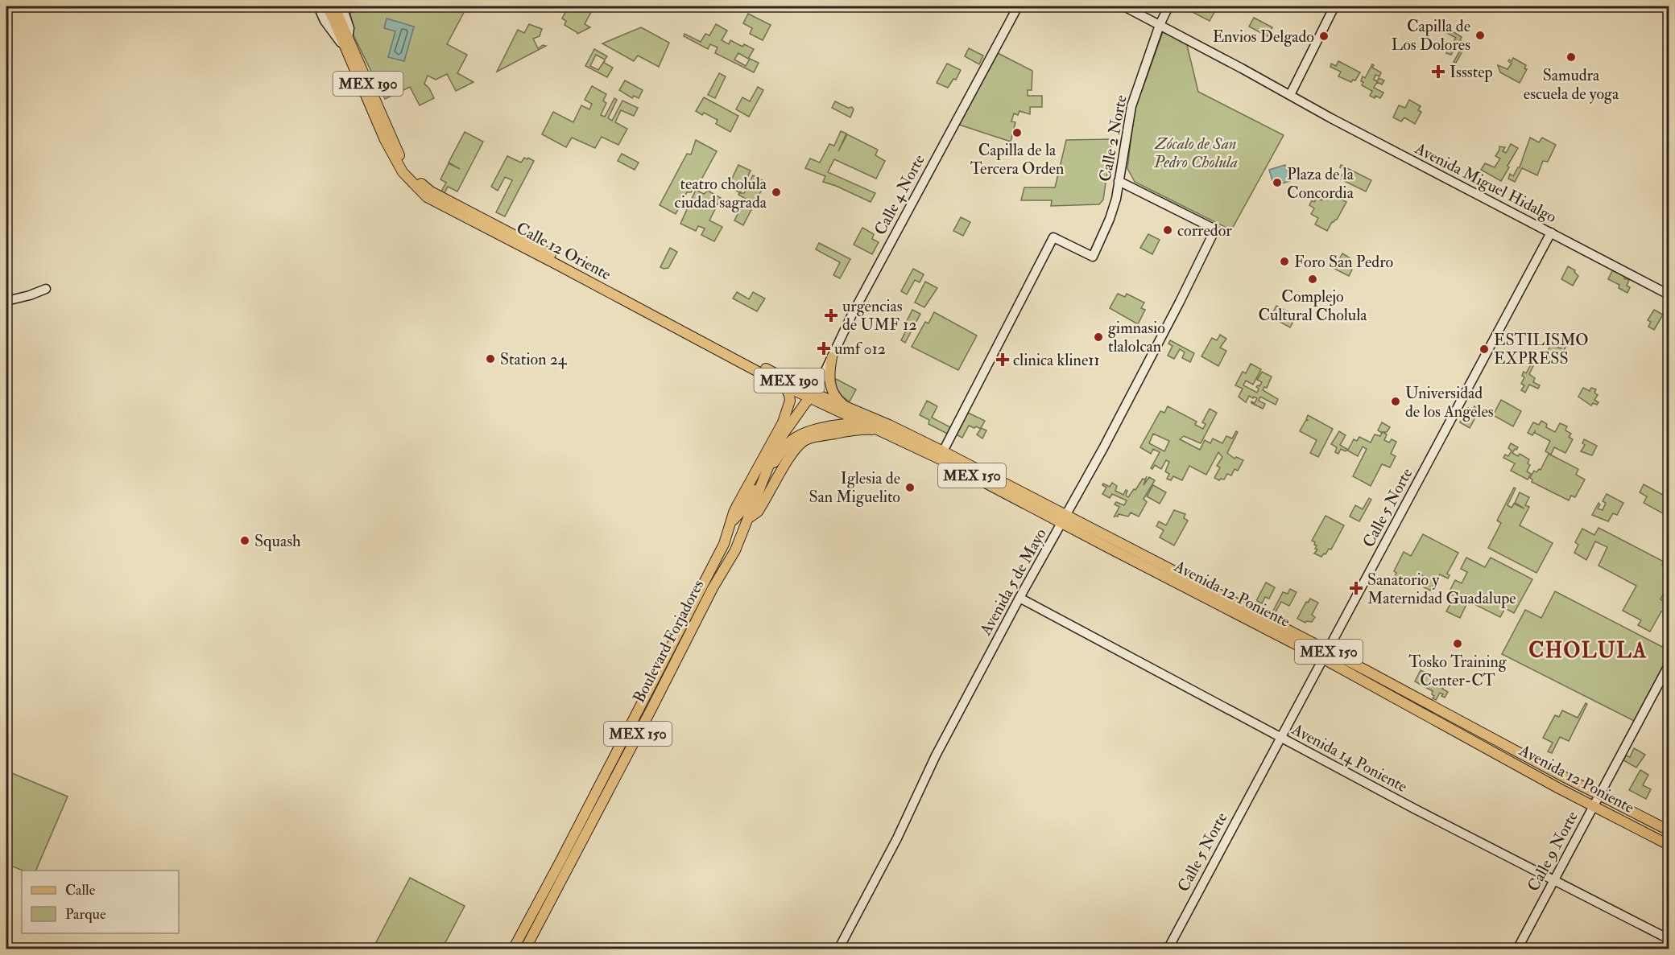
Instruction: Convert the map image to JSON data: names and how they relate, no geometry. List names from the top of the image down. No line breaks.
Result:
{"streets":{"main road":["MEX 190","Calle 12 Oriente","MEX 150","Avenida 12 Poniente","Boulevard Forjadores"],"street":["Calle 2 Norte","Avenida Miguel Hidalgo","Calle 4 Norte","Calle 5 Norte","Avenida 5 de Mayo","Avenida 14 Poniente","Calle 9 Norte"]},"crossings":[["Calle 2 Norte","Avenida Miguel Hidalgo"],["Calle 2 Norte","Avenida 5 de Mayo"],["Calle 2 Norte","Avenida 12 Poniente"],["Avenida Miguel Hidalgo","Calle 5 Norte"],["Calle 4 Norte","Calle 12 Oriente"],["Calle 4 Norte","Boulevard Forjadores"],["Calle 12 Oriente","MEX 150"],["Calle 12 Oriente","Avenida 12 Poniente"],["Calle 12 Oriente","Boulevard Forjadores"],["MEX 150","Avenida 12 Poniente"],["MEX 150","Boulevard Forjadores"],["Calle 5 Norte","Avenida 12 Poniente"],["Calle 5 Norte","Avenida 14 Poniente"],["Avenida 5 de Mayo","Avenida 12 Poniente"],["Avenida 5 de Mayo","Avenida 14 Poniente"],["Avenida 12 Poniente","Calle 9 Norte"],["Avenida 14 Poniente","Calle 9 Norte"]],"districts":["CHOLULA"],"parks":["Zócalo de San Pedro Cholula"],"places":{"other":["Capilla de Los Dolores","Envios Delgado","Samudra escuela de yoga","Capilla de la Tercera Orden","Plaza de la Concordia","teatro cholula ciudad sagrada","corredor","Foro San Pedro","Complejo Cultural Cholula","gimnasio tlalolcan","ESTILISMO EXPRESS","Station 24","Universidad de los Angeles","Iglesia de San Miguelito","Squash","Tosko Training Center-CT"],"health":["Issstep","urgencias de UMF 12","umf 012","clinica kline11","Sanatorio y Maternidad Guadalupe"]},"legend":["Calle","Parque"]}
